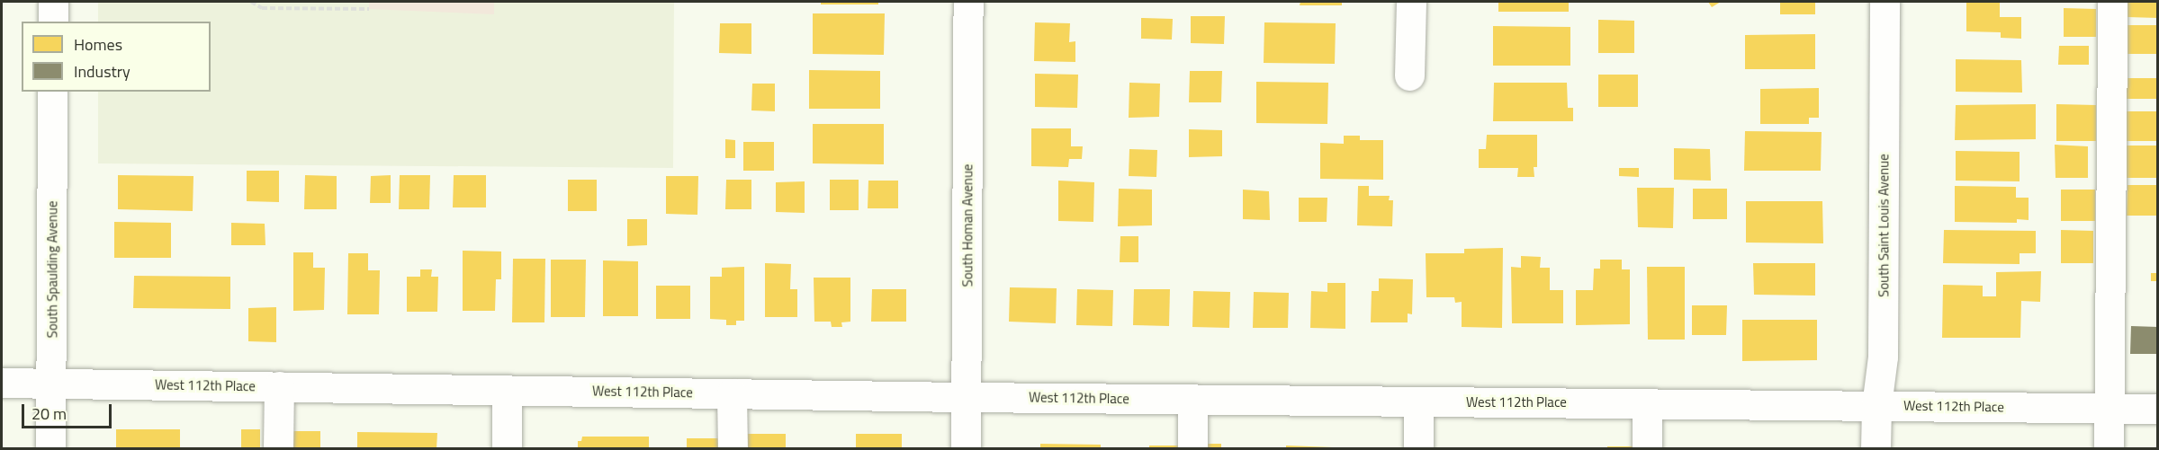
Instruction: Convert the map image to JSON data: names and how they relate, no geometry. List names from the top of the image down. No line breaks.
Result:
{"streets":{"street":["South Homan Avenue","South Saint Louis Avenue","South Spaulding Avenue","West 112th Place"]},"crossings":[["South Homan Avenue","West 112th Place"],["South Saint Louis Avenue","West 112th Place"],["South Spaulding Avenue","West 112th Place"]],"legend":["Homes","Industry"],"scale_bar":"20 m"}
